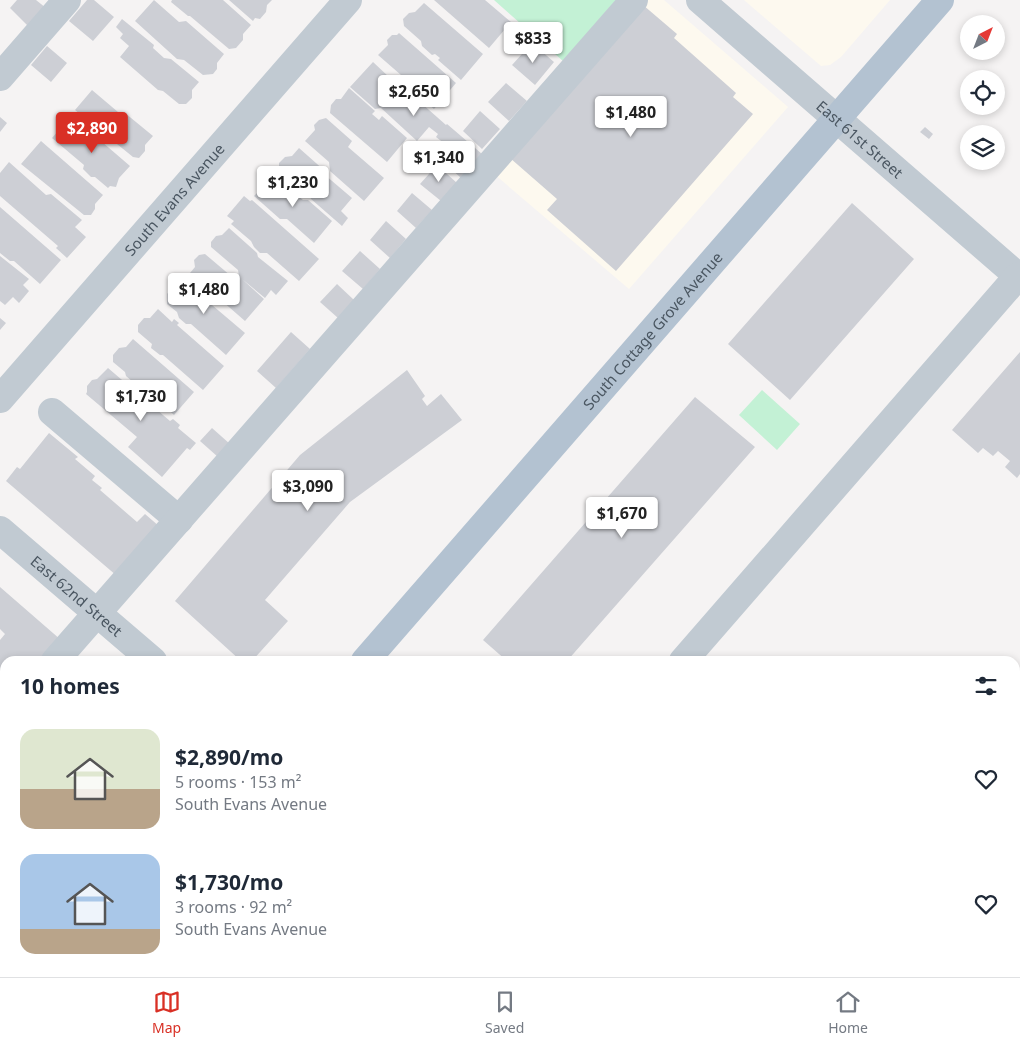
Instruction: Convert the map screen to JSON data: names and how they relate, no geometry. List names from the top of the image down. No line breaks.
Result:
{"streets":{"main road":["South Cottage Grove Avenue"],"street":["East 61st Street","South Evans Avenue","East 62nd Street"]},"crossings":[["East 61st Street","South Cottage Grove Avenue"]],"north":"top right","page":{"price":["$833","$2,650","$1,480","$2,890","$1,340","$1,230","$1,480","$1,730","$3,090","$1,670"],"heading":"10 homes","list":[{"name":"$2,890/mo","note":"5 rooms · 153 m² · South Evans Avenue"},{"name":"$1,730/mo","note":"3 rooms · 92 m² · South Evans Avenue"}],"tabs":["Map","Saved","Home"]}}
